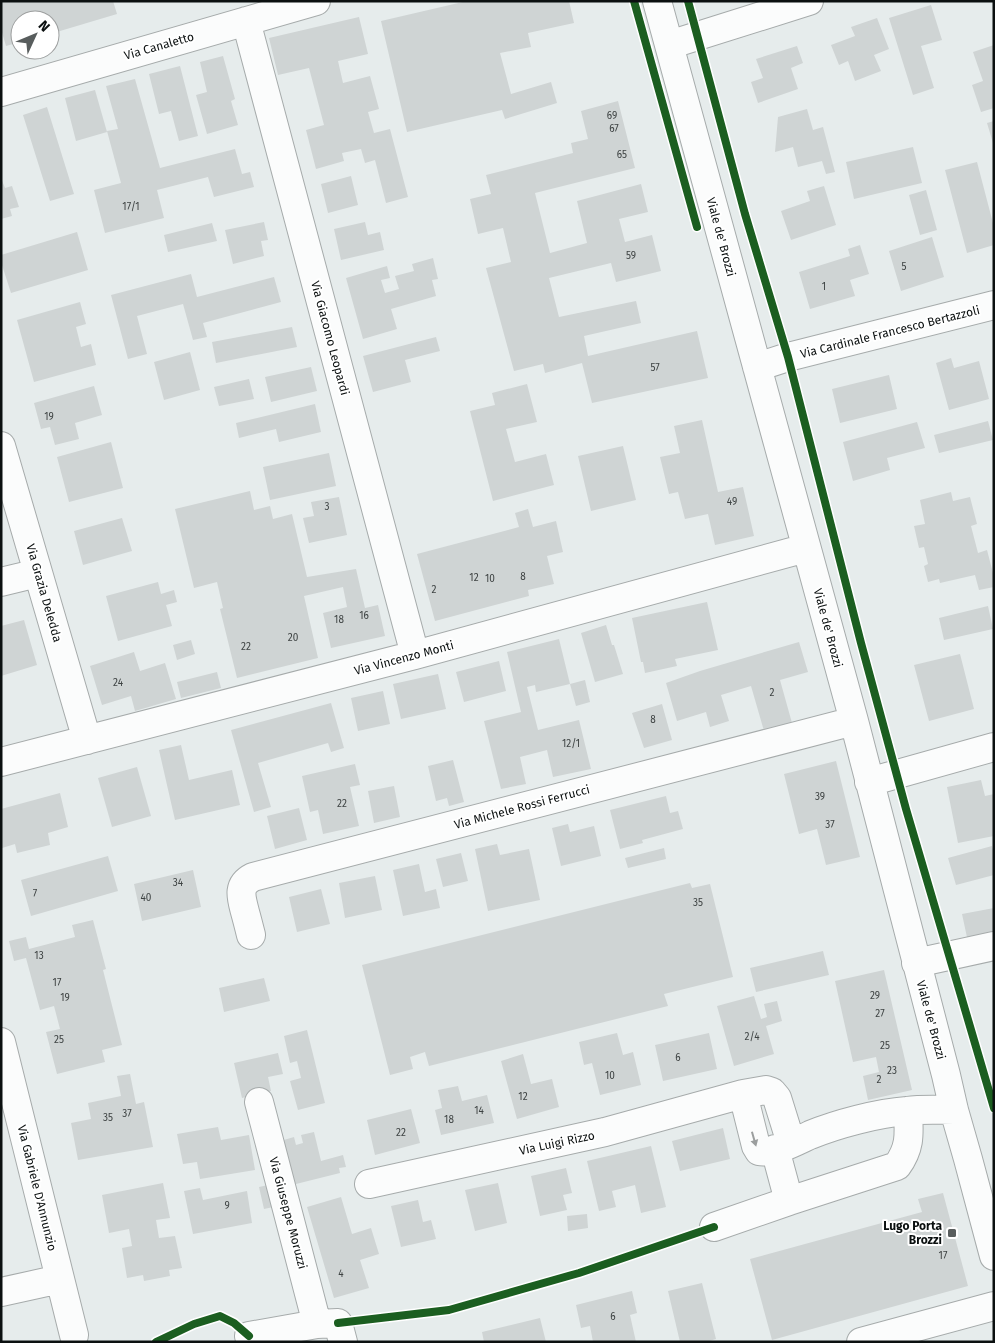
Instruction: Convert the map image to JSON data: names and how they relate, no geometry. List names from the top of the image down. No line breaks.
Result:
{"streets":{"street":["Via Canaletto","Viale de' Brozzi","Via Cardinale Francesco Bertazzoli","Via Giacomo Leopardi","Via Grazia Deledda","Via Vincenzo Monti","Via Michele Rossi Ferrucci","Via Luigi Rizzo","Via Gabriele D'Annunzio","Via Giuseppe Moruzzi"]},"crossings":[["Via Canaletto","Via Giacomo Leopardi"],["Viale de' Brozzi","Via Cardinale Francesco Bertazzoli"],["Viale de' Brozzi","Via Vincenzo Monti"],["Viale de' Brozzi","Via Michele Rossi Ferrucci"],["Via Giacomo Leopardi","Via Vincenzo Monti"],["Via Grazia Deledda","Via Vincenzo Monti"]],"places":{"transit":["Lugo Porta Brozzi"]},"house_numbers":["69","67","65","17/1","59","5","1","57","19","49","3","8","12","10","2","16","18","20","22","24","2","8","12/1","39","22","37","34","7","40","35","13","17","29","19","27","2/4","25","25","6","23","10","2","12","14","37","35","18","22","9","17","4","6"],"north":"top right"}
